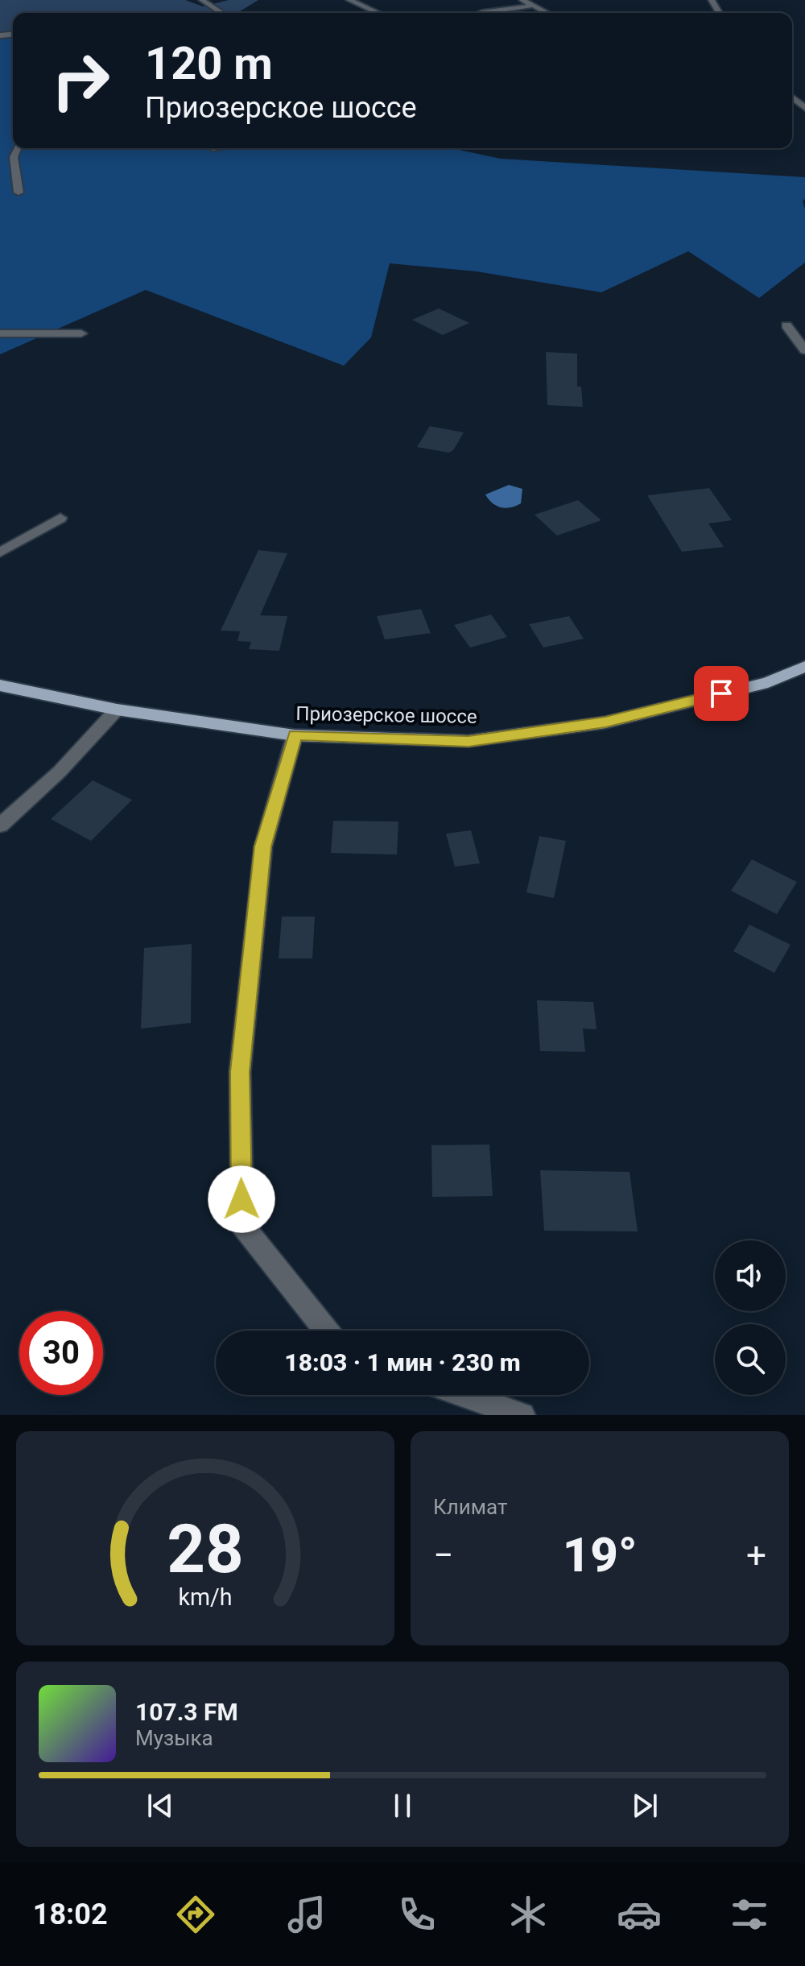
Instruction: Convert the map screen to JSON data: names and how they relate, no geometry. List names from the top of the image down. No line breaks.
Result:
{"streets":{"main road":["Приозерское шоссе"]},"page":{"turn":["120 m","Приозерское шоссе"],"limit":"30","trip":"18:03 · 1 мин · 230 m","tile":"Климат","heat":["−","19°","+"],"song":["107.3 FM","Музыка"],"tabs":"18:02","gauge":["28","km/h"]}}
